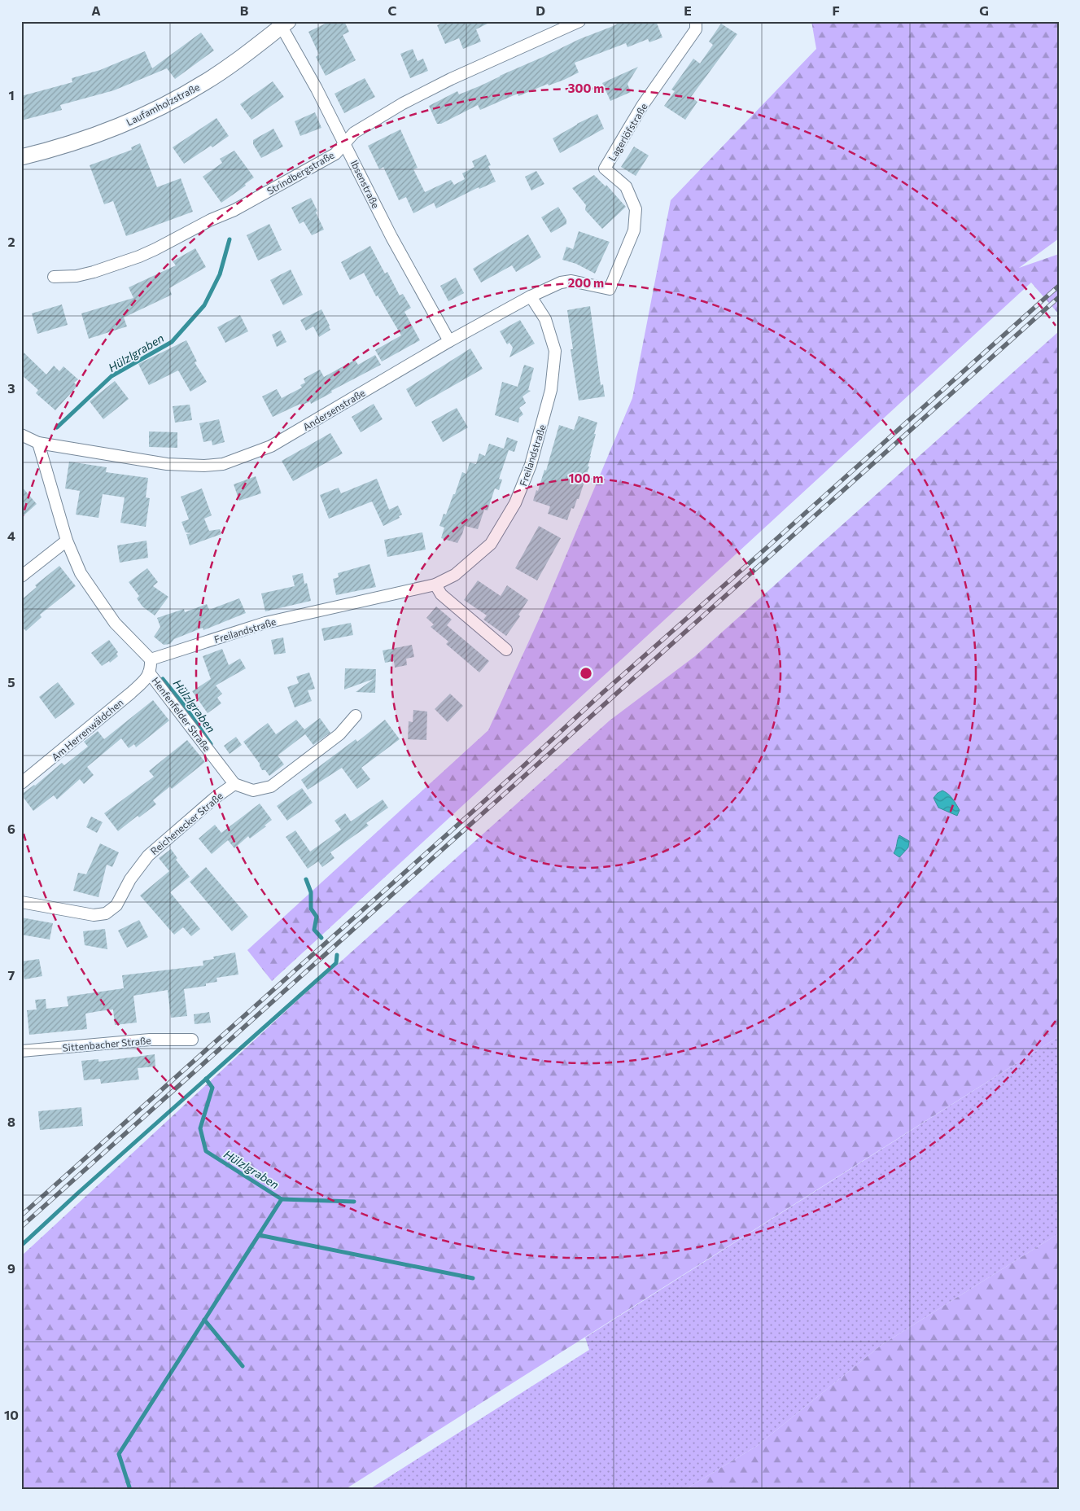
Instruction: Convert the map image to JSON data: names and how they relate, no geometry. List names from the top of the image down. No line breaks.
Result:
{"streets":{"main road":["Laufamholzstraße"],"street":["Lagerlöfstraße","Strindbergstraße","Ibsenstraße","Andersenstraße","Freilandstraße","Henfenfelder Straße","Am Herrenwäldchen","Reichenecker Straße","Sittenbacher Straße"]},"crossings":[["Laufamholzstraße","Ibsenstraße"],["Lagerlöfstraße","Andersenstraße"],["Strindbergstraße","Ibsenstraße"],["Ibsenstraße","Andersenstraße"],["Andersenstraße","Freilandstraße"],["Freilandstraße","Henfenfelder Straße"],["Henfenfelder Straße","Am Herrenwäldchen"],["Henfenfelder Straße","Reichenecker Straße"]],"water":["Hülzlgraben"],"grid":{"columns":["A","B","C","D","E","F","G"],"rows":["1","2","3","4","5","6","7","8","9","10"]},"rings":["300 m","200 m","100 m"]}
